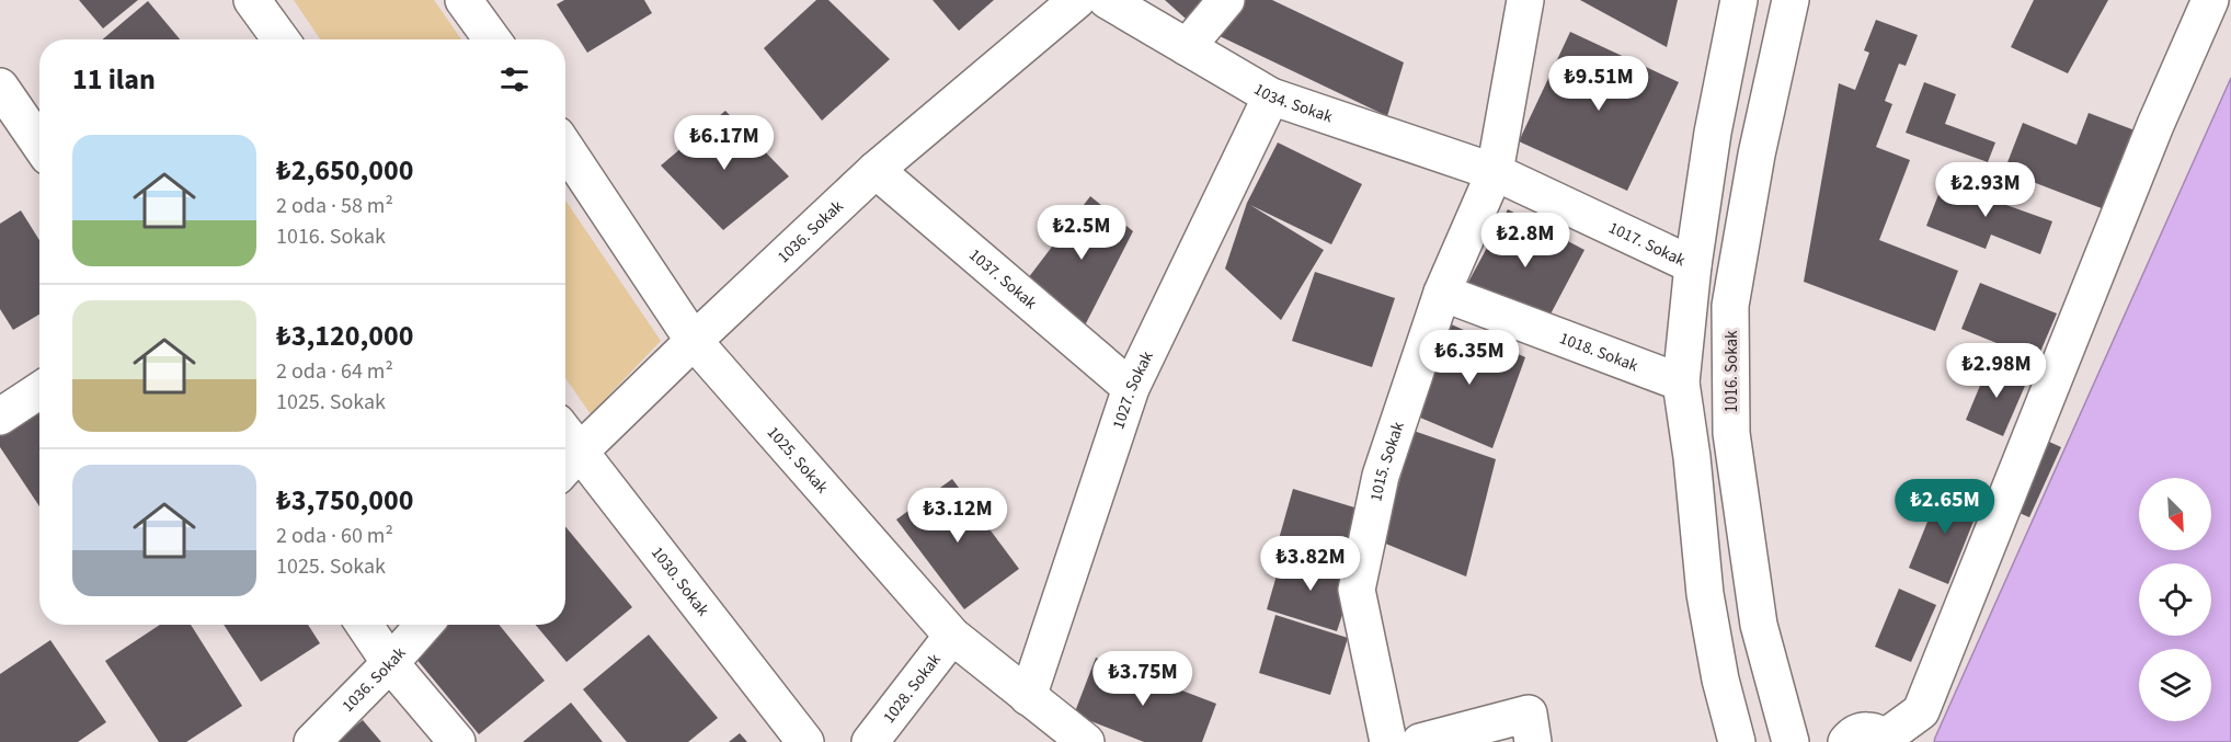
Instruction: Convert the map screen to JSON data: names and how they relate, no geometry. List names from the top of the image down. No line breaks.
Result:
{"streets":{"street":["1034. Sokak","1036. Sokak","1017. Sokak","1037. Sokak","1018. Sokak","1016. Sokak","1027. Sokak","1025. Sokak","1015. Sokak","1030. Sokak","1028. Sokak"]},"crossings":[["1034. Sokak","1017. Sokak"],["1034. Sokak","1027. Sokak"],["1034. Sokak","1015. Sokak"],["1036. Sokak","1037. Sokak"],["1036. Sokak","1025. Sokak"],["1036. Sokak","1030. Sokak"],["1017. Sokak","1015. Sokak"],["1037. Sokak","1027. Sokak"],["1018. Sokak","1015. Sokak"],["1027. Sokak","1025. Sokak"],["1025. Sokak","1028. Sokak"]],"north":"bottom right","page":{"heading":"11 ilan","price":["₺9.51M","₺6.17M","₺2.93M","₺2.5M","₺2.8M","₺6.35M","₺2.98M","₺2.65M","₺3.12M","₺3.82M","₺3.75M"],"list":[{"name":"₺2,650,000","note":"2 oda · 58 m² · 1016. Sokak"},{"name":"₺3,120,000","note":"2 oda · 64 m² · 1025. Sokak"},{"name":"₺3,750,000","note":"2 oda · 60 m² · 1025. Sokak"}]}}
